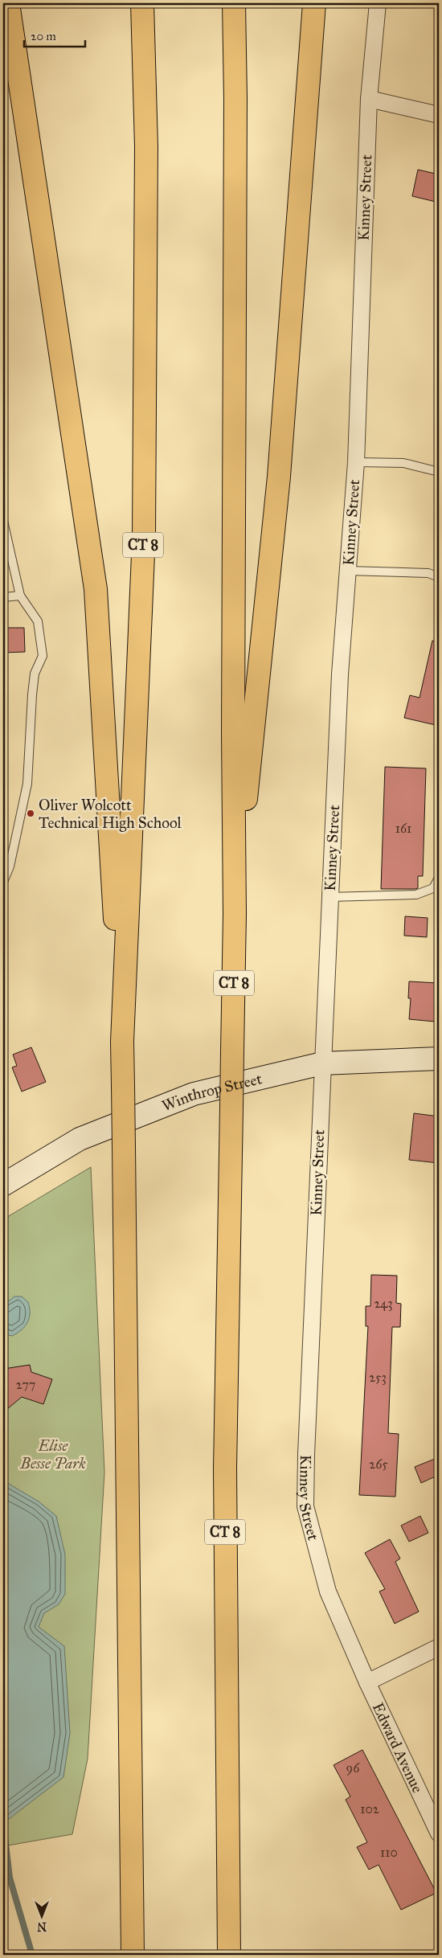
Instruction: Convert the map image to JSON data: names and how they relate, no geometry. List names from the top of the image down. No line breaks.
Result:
{"streets":{"highway":["CT 8"],"street":["Kinney Street","Winthrop Street","Edward Avenue"]},"crossings":[["Kinney Street","Winthrop Street"],["Kinney Street","Edward Avenue"]],"parks":["Elise Besse Park"],"places":["Oliver Wolcott Technical High School"],"house_numbers":["161","243","253","277","265","96","102","110"],"scale_bar":"20 m","north":"bottom"}
